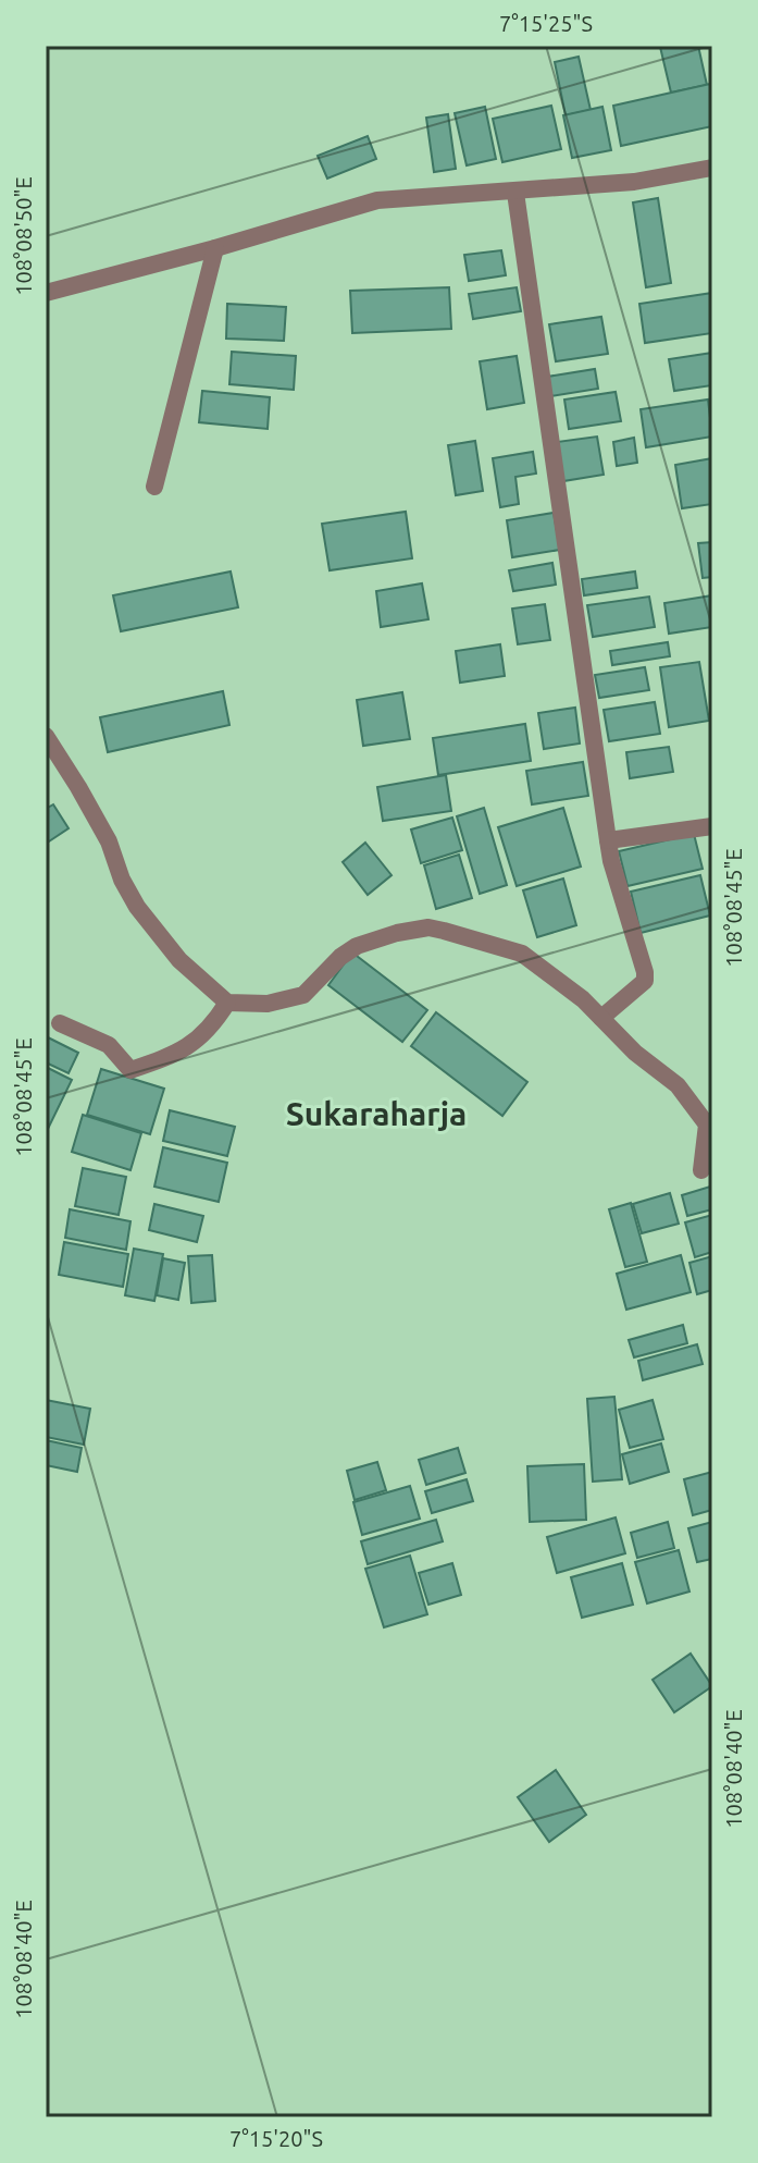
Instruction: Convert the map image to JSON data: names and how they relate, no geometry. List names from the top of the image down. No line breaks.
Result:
{"districts":["Sukaraharja"],"coordinates":["7°15'25\"S","108°08'50\"E","108°08'45\"E","108°08'40\"E","7°15'20\"S"]}
